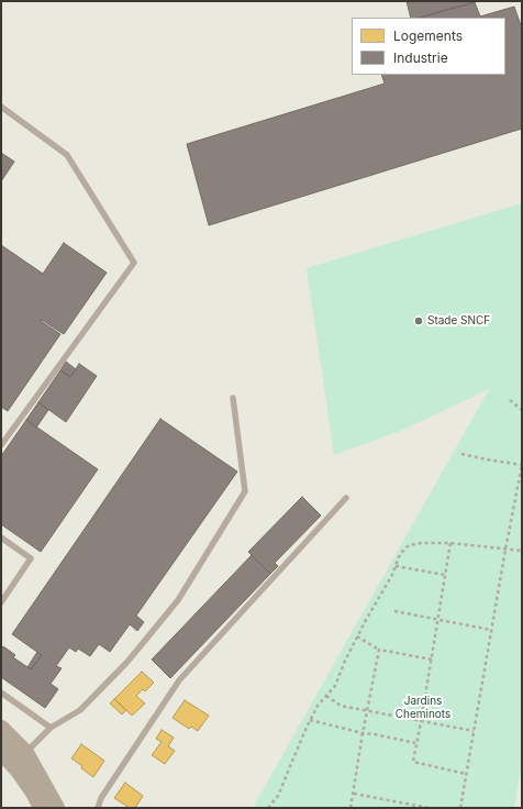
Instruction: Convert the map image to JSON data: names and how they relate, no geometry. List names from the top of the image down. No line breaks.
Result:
{"parks":["Jardins Cheminots"],"places":["Stade SNCF"],"legend":["Logements","Industrie"]}
